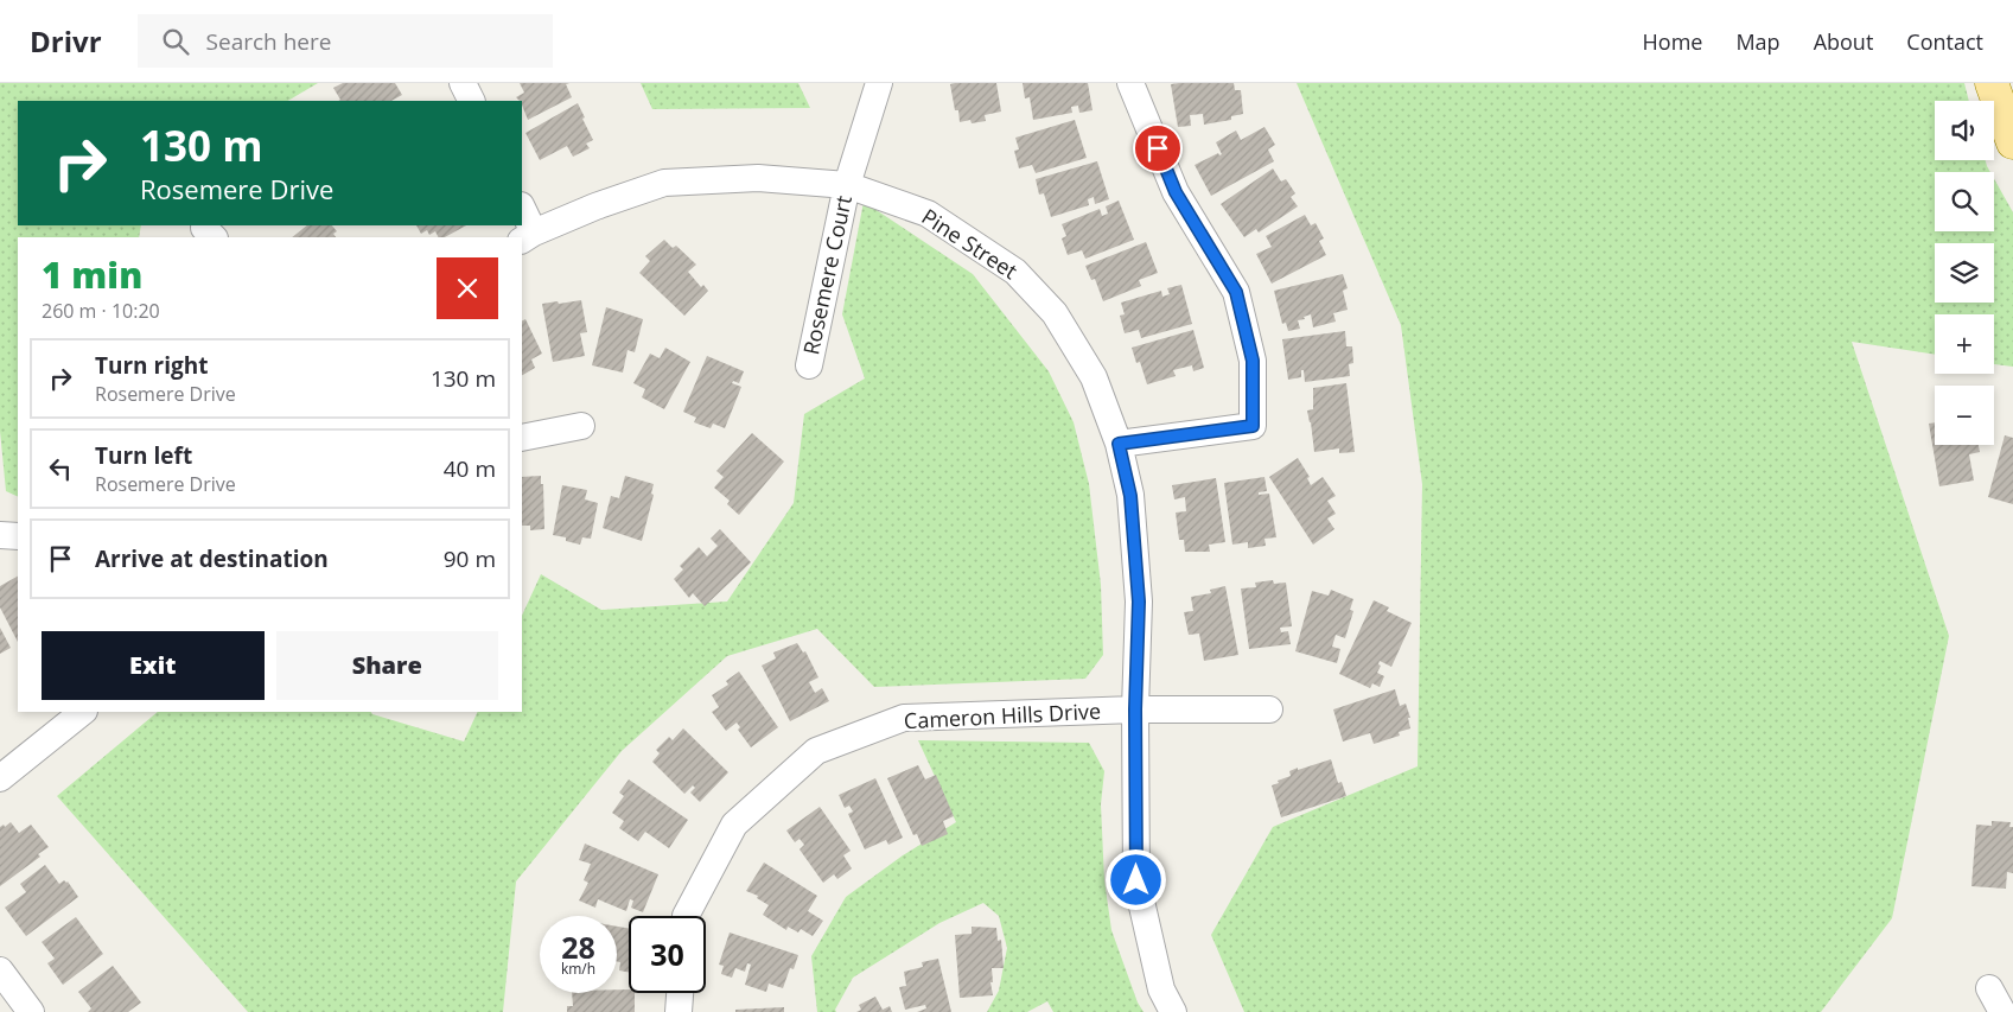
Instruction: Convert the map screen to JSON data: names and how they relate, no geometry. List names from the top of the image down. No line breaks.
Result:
{"streets":{"street":["Pine Street","Rosemere Court","Cameron Hills Drive"]},"crossings":[["Pine Street","Rosemere Court"],["Pine Street","Cameron Hills Drive"]],"page":{"header":"Drivr","search":"Search here","nav":["Home","Map","About","Contact"],"map_buttons":["+","−"],"turn":["130 m","Rosemere Drive"],"heading":["1 min","260 m · 10:20"],"list":[{"name":"Turn right","note":"Rosemere Drive","value":"130 m"},{"name":"Turn left","note":"Rosemere Drive","value":"40 m"},{"name":"Arrive at destination","value":"90 m"}],"buttons":["Exit","Share"],"speed":"28 km/h","limit":"30"}}
